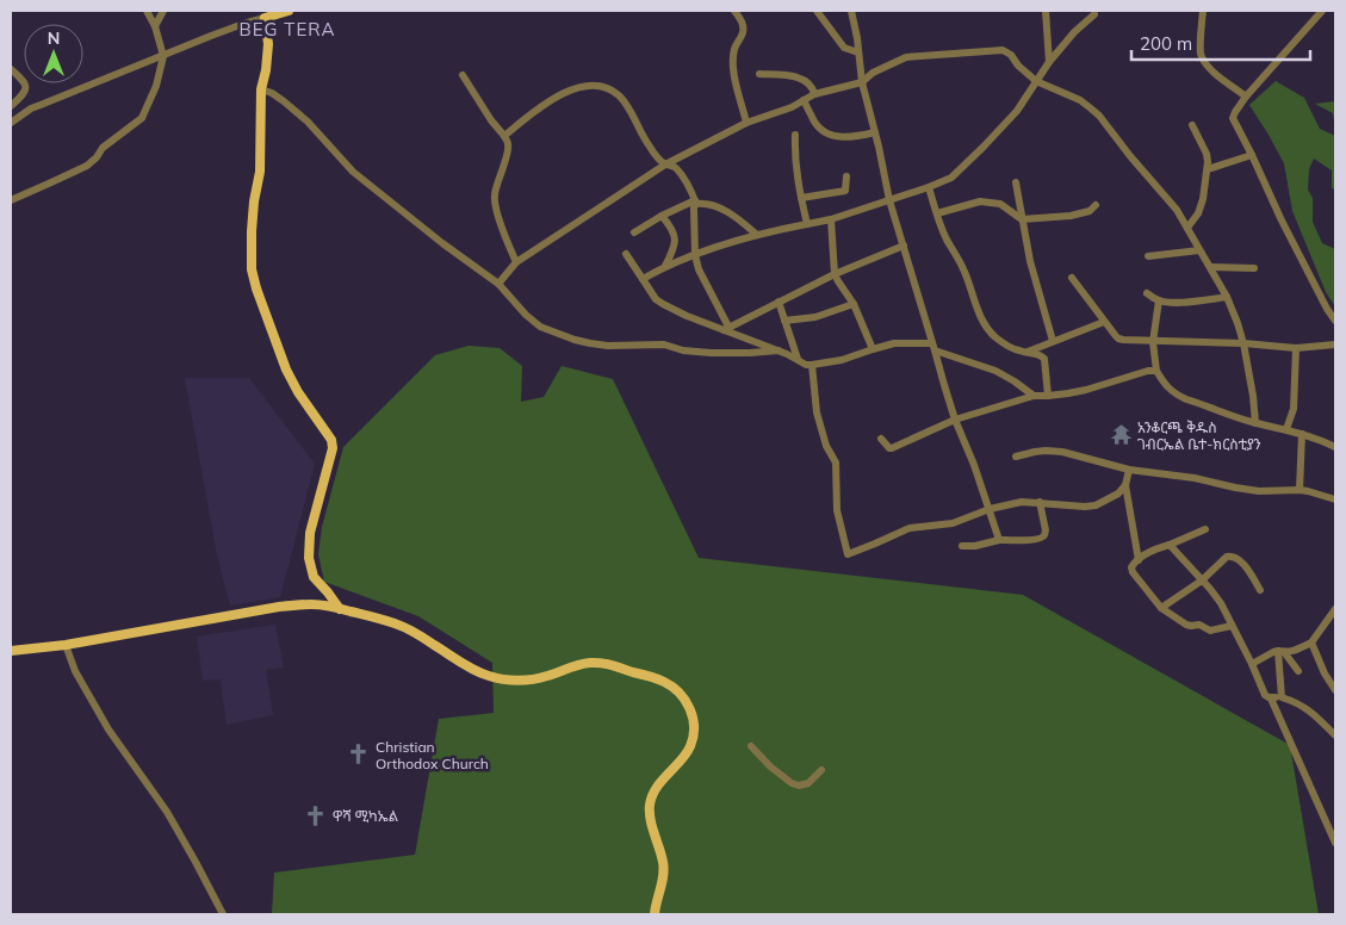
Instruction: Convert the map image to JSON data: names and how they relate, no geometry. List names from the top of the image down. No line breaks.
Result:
{"districts":["BEG TERA"],"places":{"temple":["አንቆርጫ ቅዱስ ገብርኤል ቤተ-ክርስቲያን"],"church":["Christian Orthodox Church","ዋሻ ሚካኤል"]},"scale_bar":"200 m","north":"top"}
